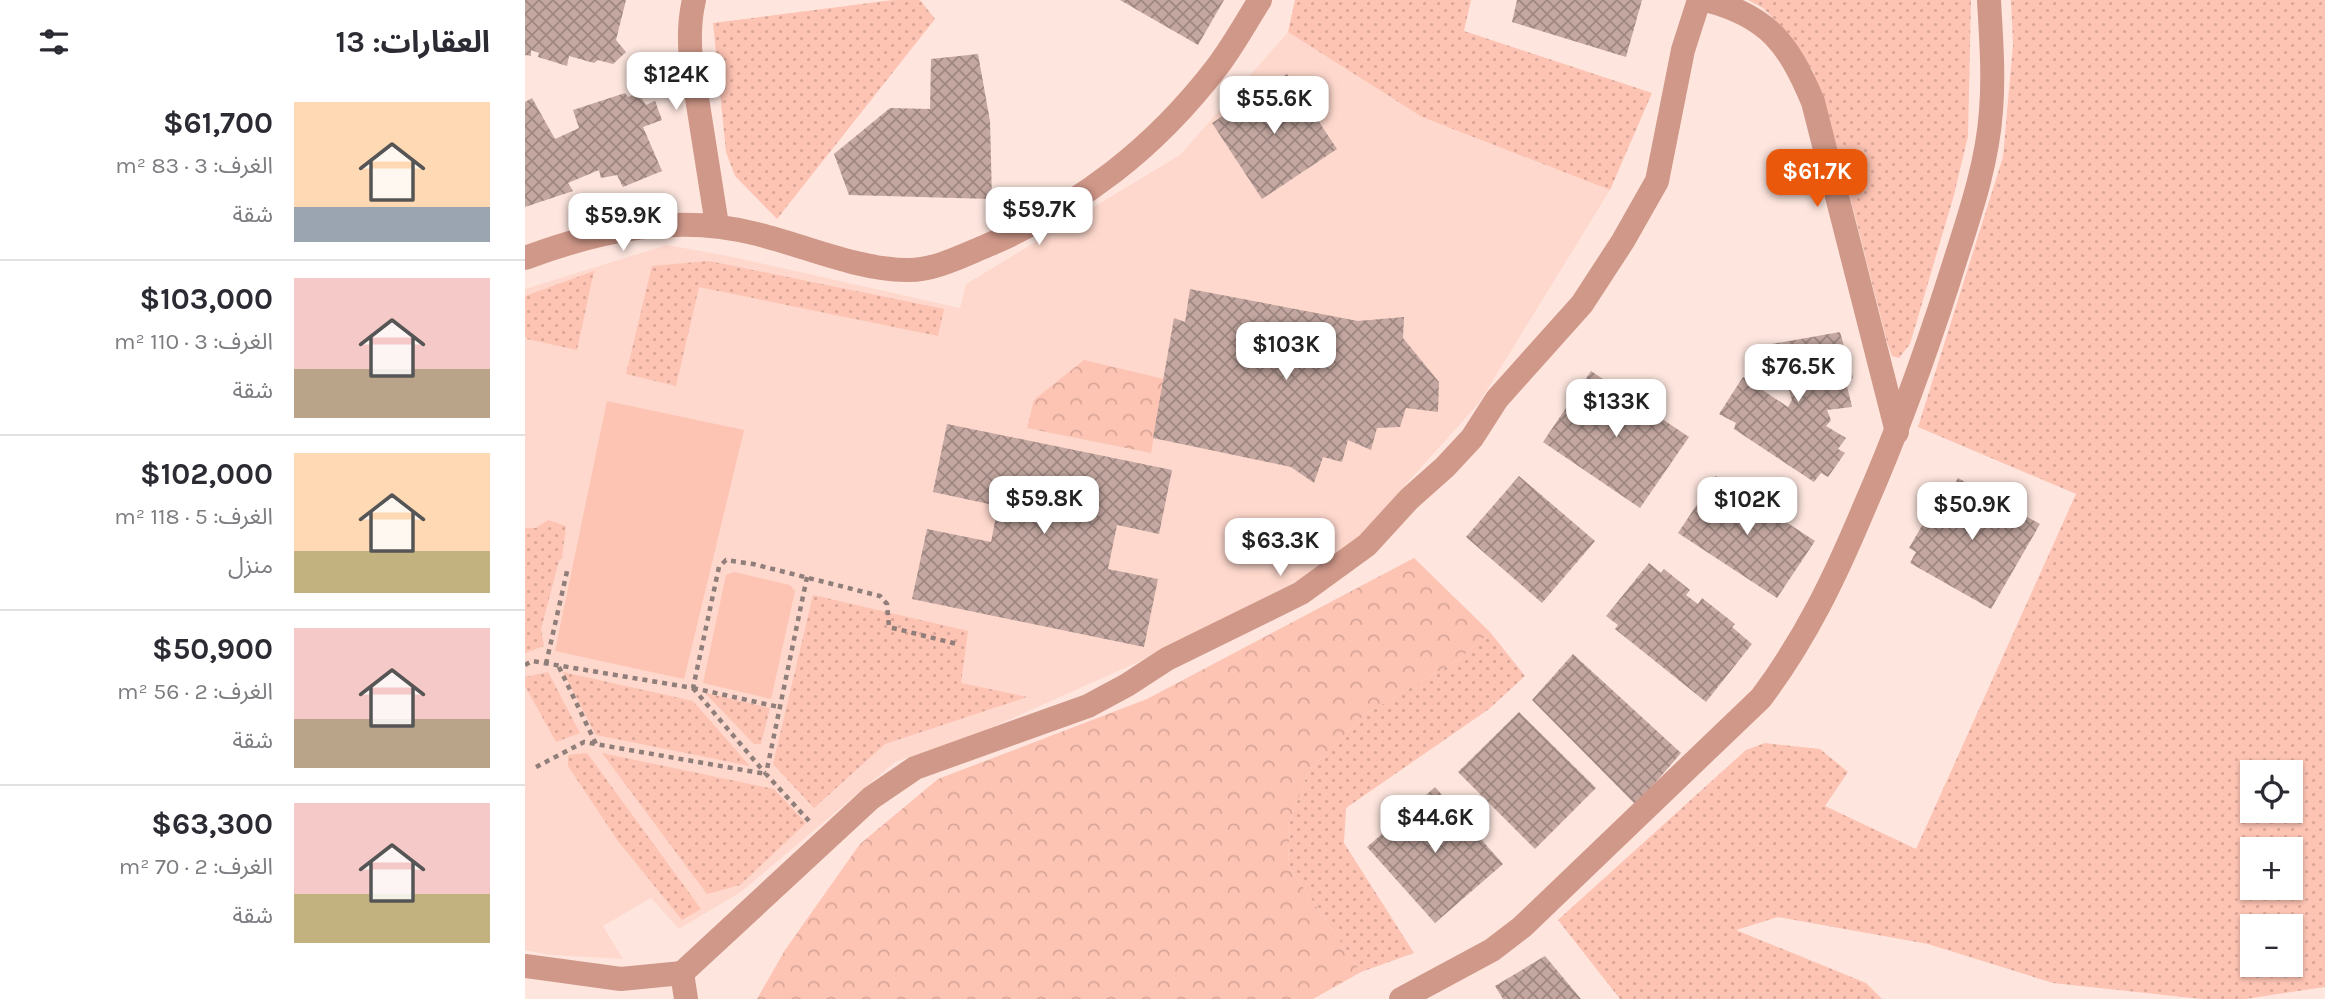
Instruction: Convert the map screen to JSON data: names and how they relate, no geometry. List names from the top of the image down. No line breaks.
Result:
{"page":{"heading":"العقارات: 13","price":["$124K","$55.6K","$61.7K","$59.7K","$59.9K","$103K","$76.5K","$133K","$59.8K","$102K","$50.9K","$63.3K","$44.6K"],"list":[{"name":"$61,700","note":"الغرف: 3 · 83 m² · شقة"},{"name":"$103,000","note":"الغرف: 3 · 110 m² · شقة"},{"name":"$102,000","note":"الغرف: 5 · 118 m² · منزل"},{"name":"$50,900","note":"الغرف: 2 · 56 m² · شقة"},{"name":"$63,300","note":"الغرف: 2 · 70 m² · شقة"}],"map_buttons":["+","−"]}}
